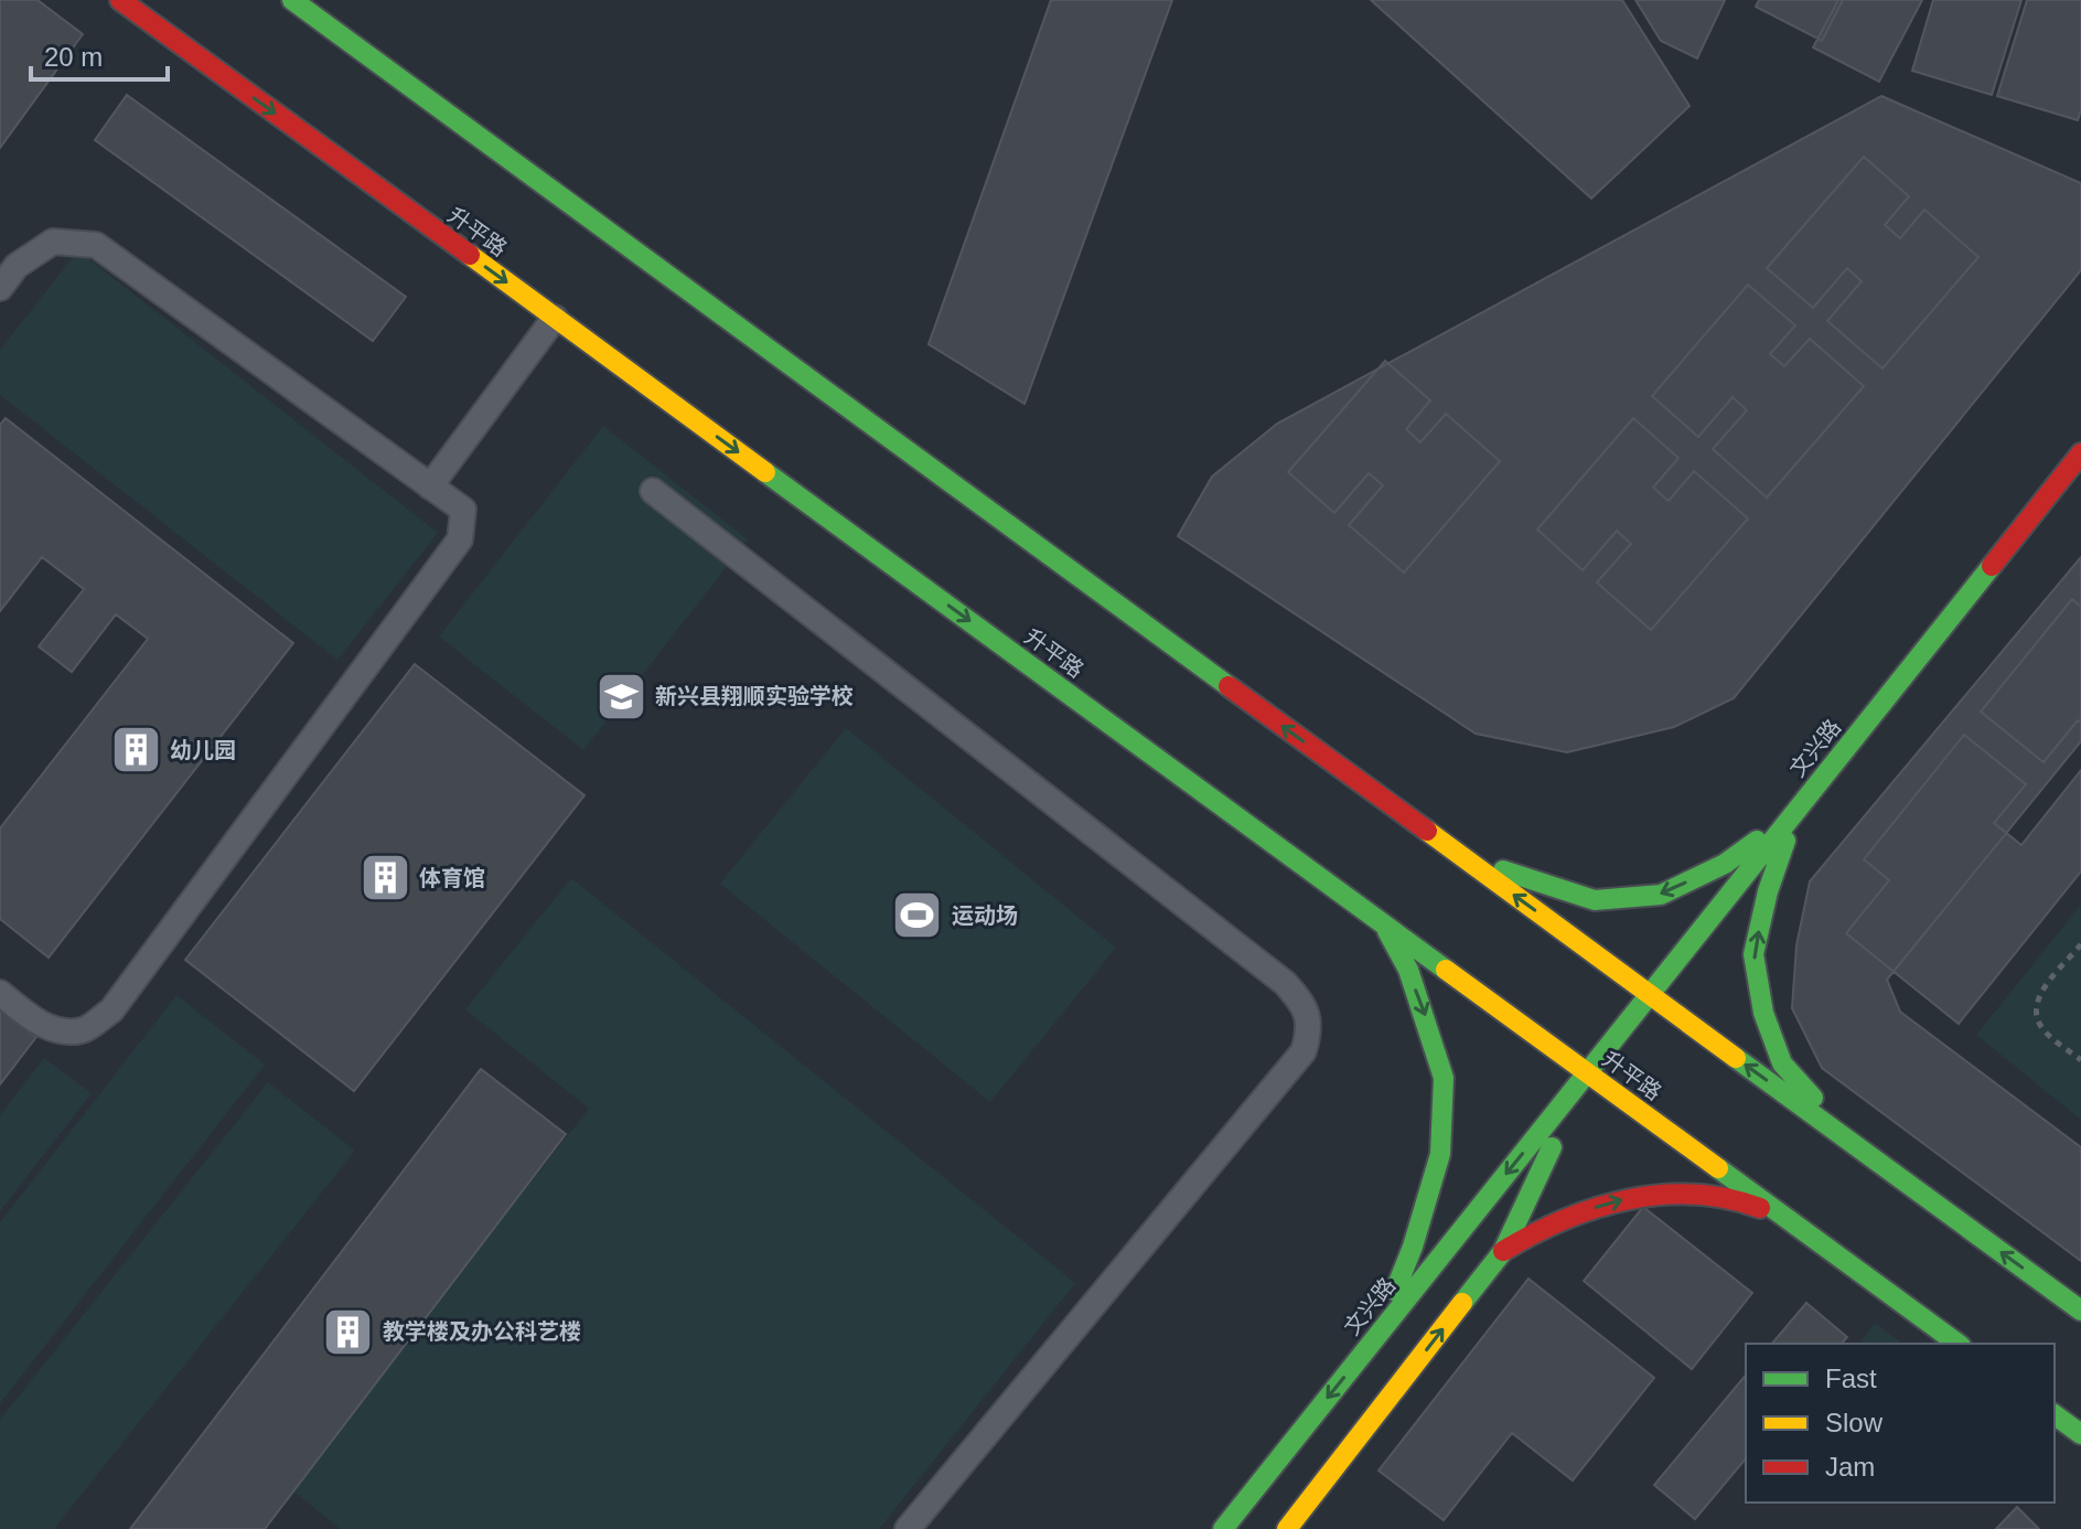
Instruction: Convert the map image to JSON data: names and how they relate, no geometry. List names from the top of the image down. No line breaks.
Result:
{"streets":{"street":["升平路","文兴路"]},"crossings":[["升平路","文兴路"]],"places":{"school or university":["新兴县翔顺实验学校"],"building":["幼儿园","体育馆","教学楼及办公科艺楼"],"sports":["运动场"]},"legend":["Fast","Slow","Jam"],"scale_bar":"20 m"}
